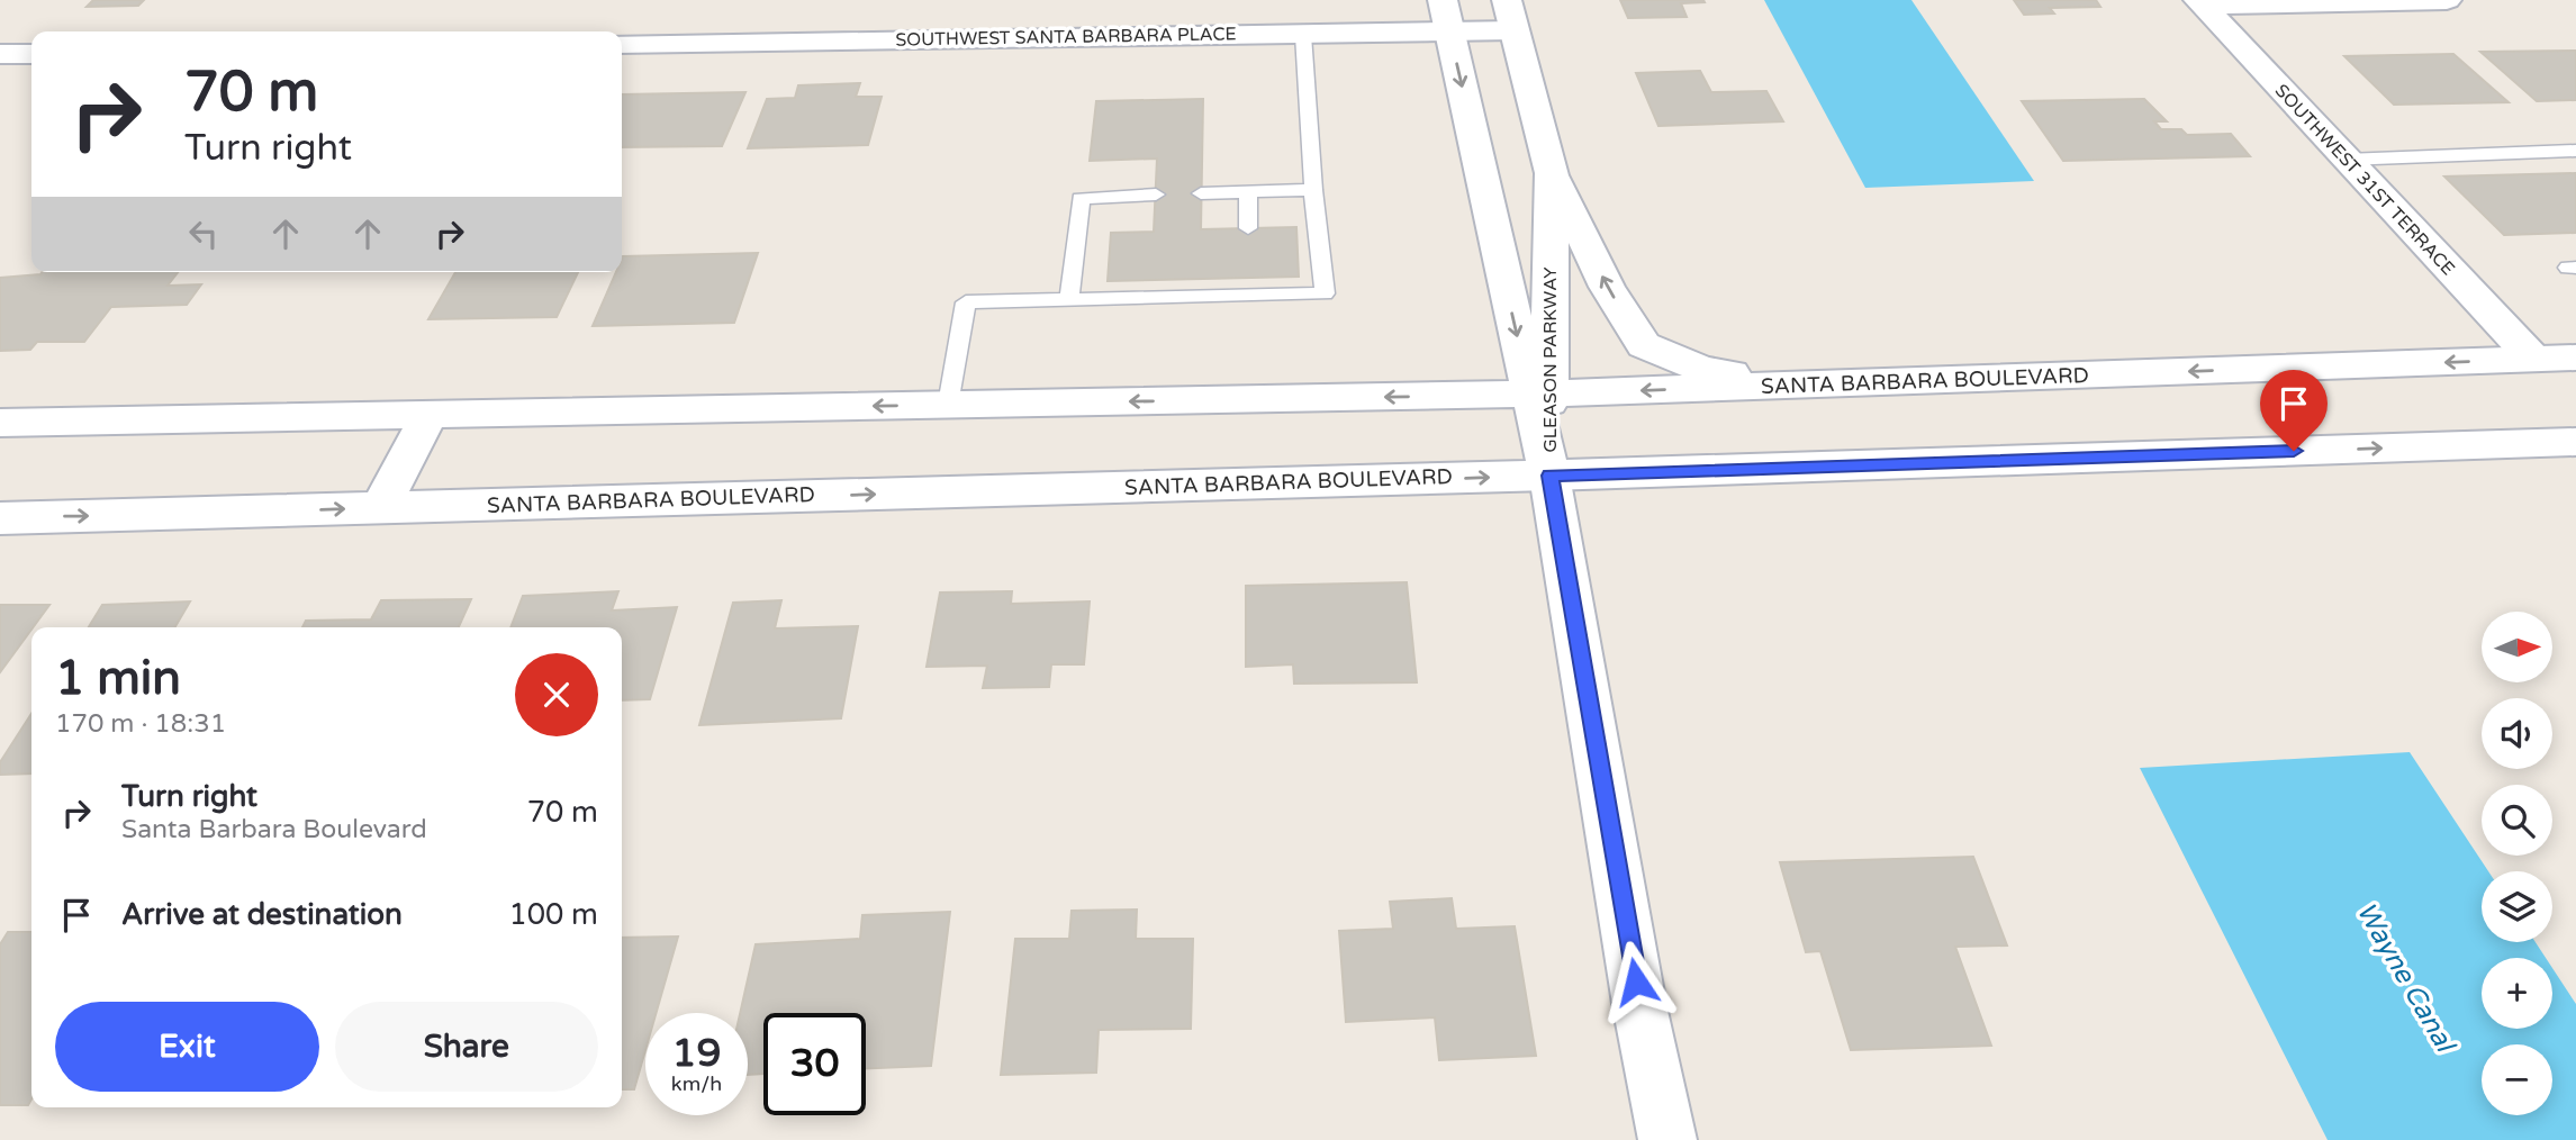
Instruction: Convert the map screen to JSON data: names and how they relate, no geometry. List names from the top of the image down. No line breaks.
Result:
{"streets":{"main road":["SOUTHWEST SANTA BARBARA PLACE","SOUTHWEST 31ST TERRACE","GLEASON PARKWAY","SANTA BARBARA BOULEVARD"]},"crossings":[["SOUTHWEST SANTA BARBARA PLACE","GLEASON PARKWAY"],["SOUTHWEST 31ST TERRACE","SANTA BARBARA BOULEVARD"],["GLEASON PARKWAY","SANTA BARBARA BOULEVARD"]],"water":["Wayne Canal"],"north":"right","page":{"turn":["70 m","Turn right"],"map_buttons":["+","−"],"heading":["1 min","170 m · 18:31"],"list":[{"name":"Turn right","note":"Santa Barbara Boulevard","value":"70 m"},{"name":"Arrive at destination","value":"100 m"}],"buttons":["Exit","Share"],"speed":"19 km/h","limit":"30"}}
